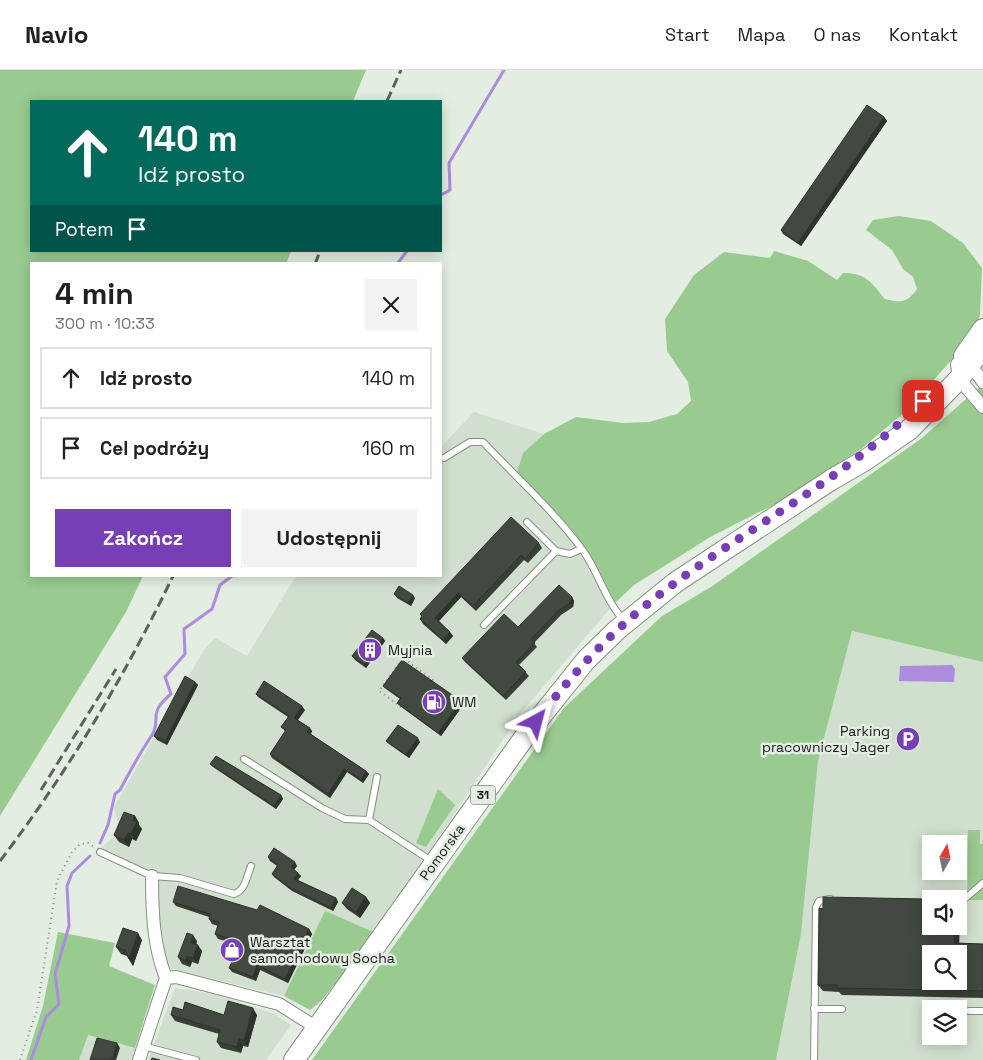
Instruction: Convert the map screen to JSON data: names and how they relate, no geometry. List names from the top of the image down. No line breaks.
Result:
{"streets":{"main road":["31","Pomorska"]},"crossings":[["31","Pomorska"]],"places":{"building":["Myjnia"],"fuel station":["WM"],"parking":["Parking pracowniczy Jager"],"shop":["Warsztat samochodowy Socha"]},"north":"top","page":{"header":"Navio","nav":["Start","Mapa","O nas","Kontakt"],"turn":["140 m","Idź prosto"],"then":"Potem","heading":["4 min","300 m · 10:33"],"list":[{"name":"Idź prosto","value":"140 m"},{"name":"Cel podróży","value":"160 m"}],"buttons":["Zakończ","Udostępnij"]}}
